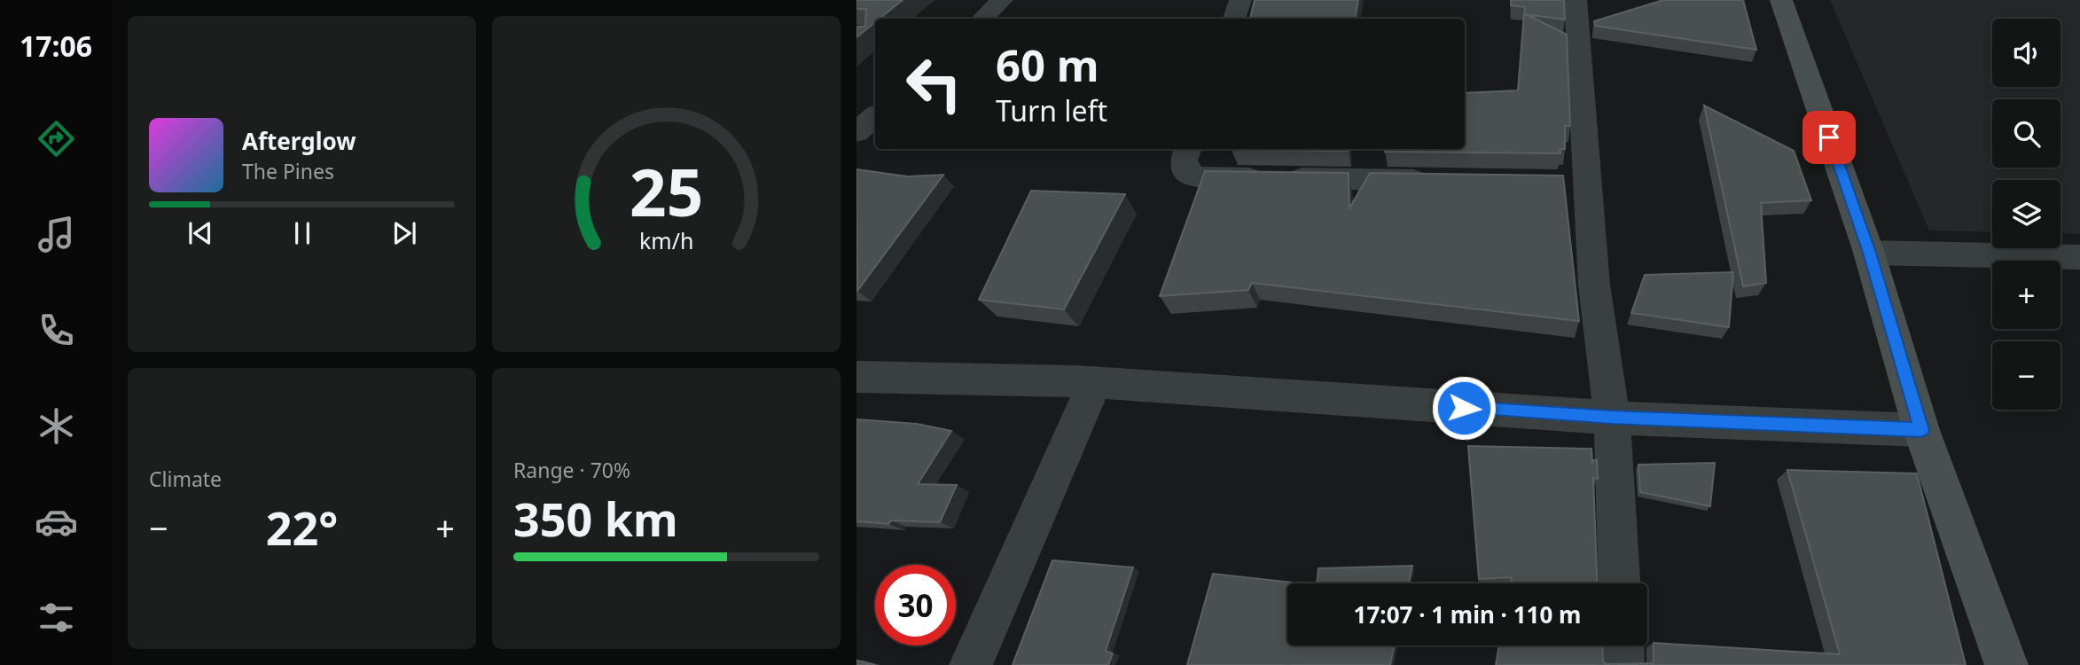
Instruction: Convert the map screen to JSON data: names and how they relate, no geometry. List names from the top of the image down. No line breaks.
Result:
{"page":{"tabs":"17:06","map_buttons":["+","−"],"turn":["60 m","Turn left"],"song":["Afterglow","The Pines"],"tile":["Climate",["Range · 70%","350 km"]],"heat":["−","22°","+"],"limit":"30","trip":"17:07 · 1 min · 110 m","gauge":["25","km/h"]}}
